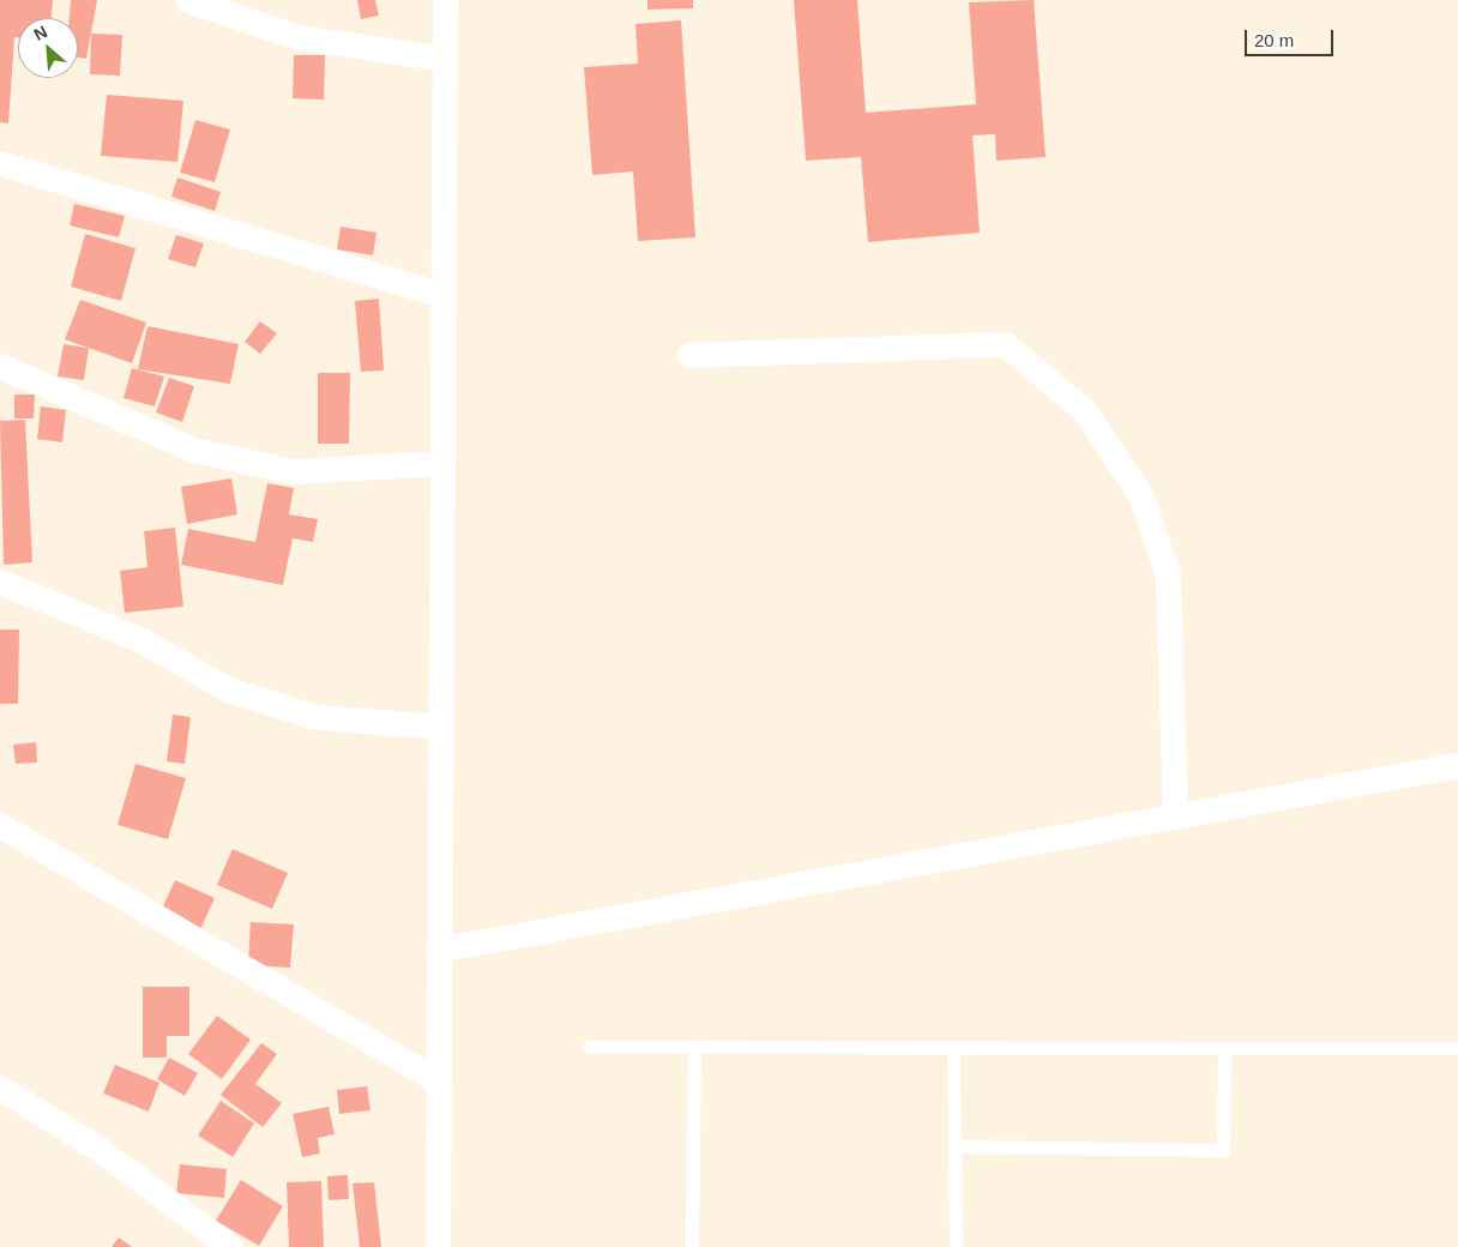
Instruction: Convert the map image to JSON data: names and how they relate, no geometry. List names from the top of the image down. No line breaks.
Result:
{"scale_bar":"20 m","north":"top left"}
